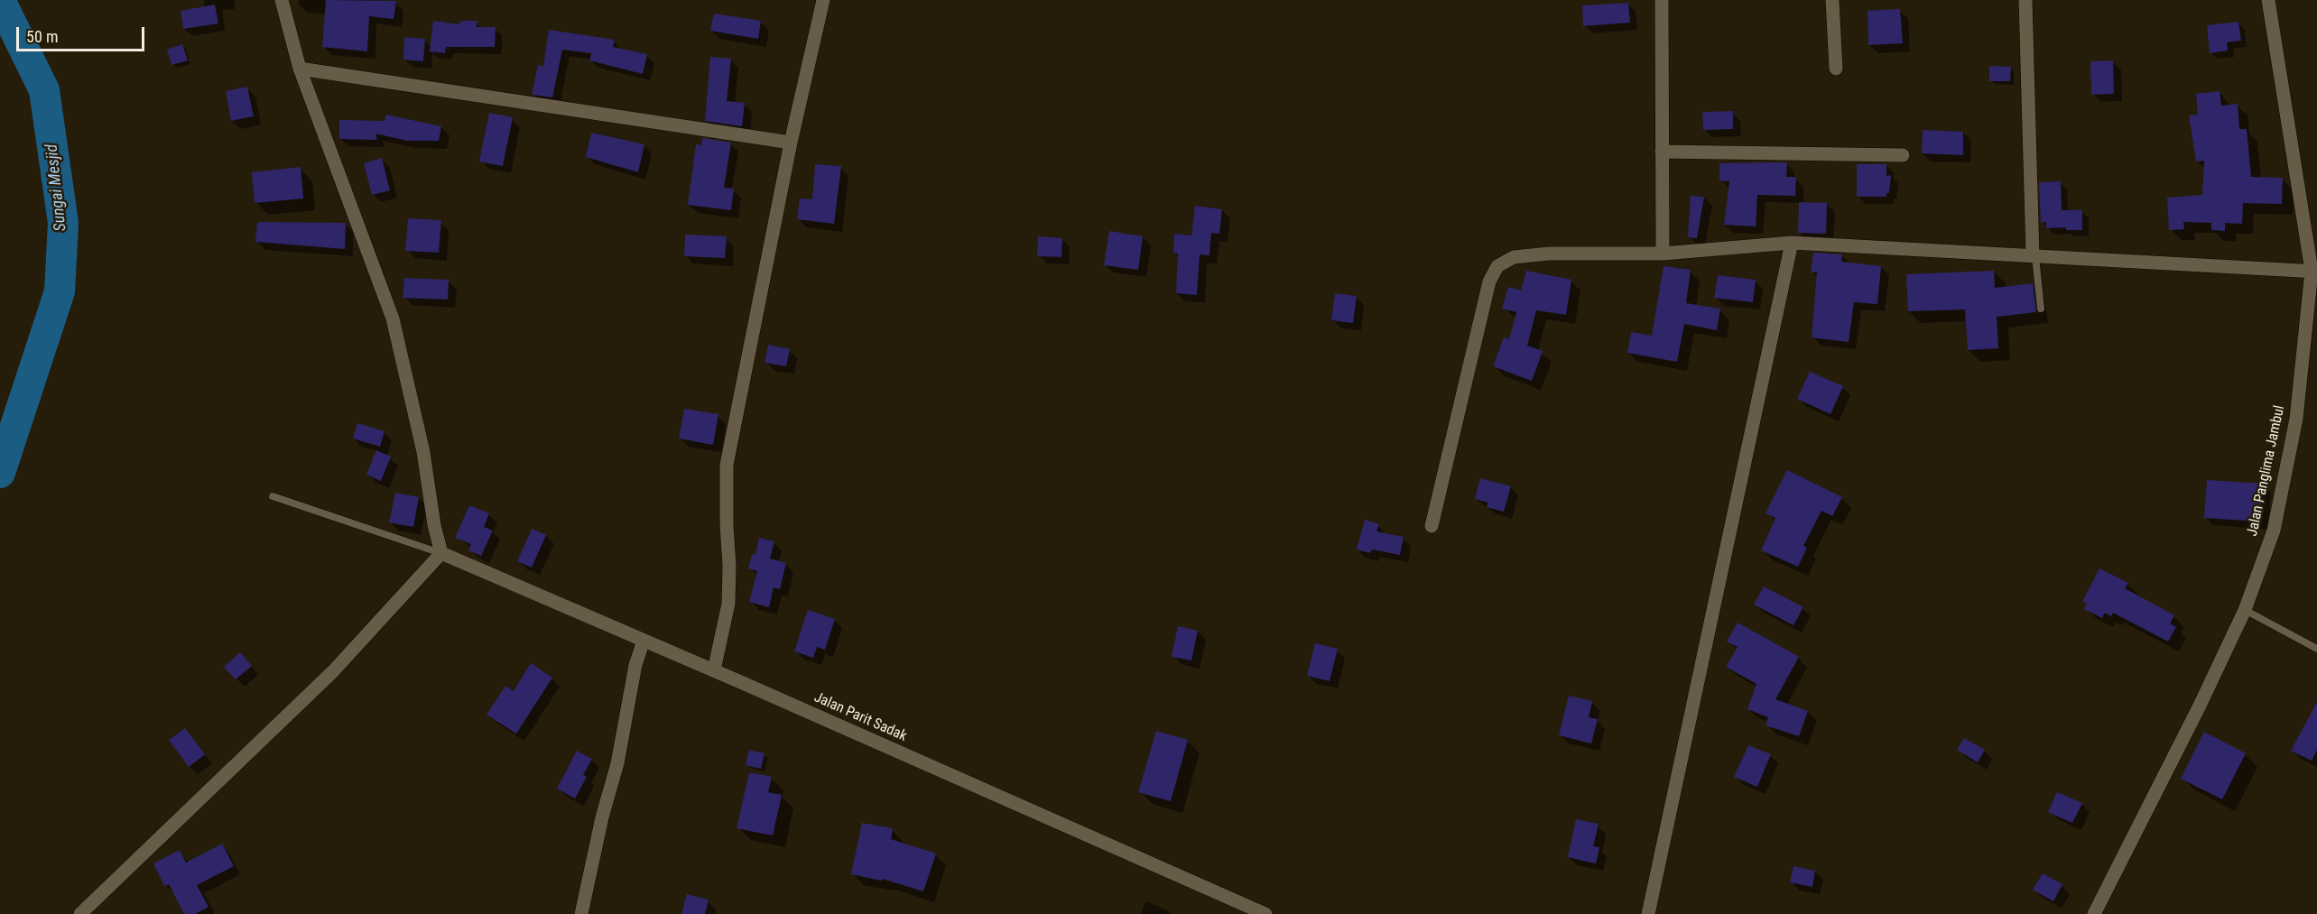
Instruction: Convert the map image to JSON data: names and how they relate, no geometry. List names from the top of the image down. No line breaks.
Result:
{"streets":{"street":["Jalan Panglima Jambul","Jalan Parit Sadak"]},"water":["Sungai Mesjid"],"scale_bar":"50 m"}
